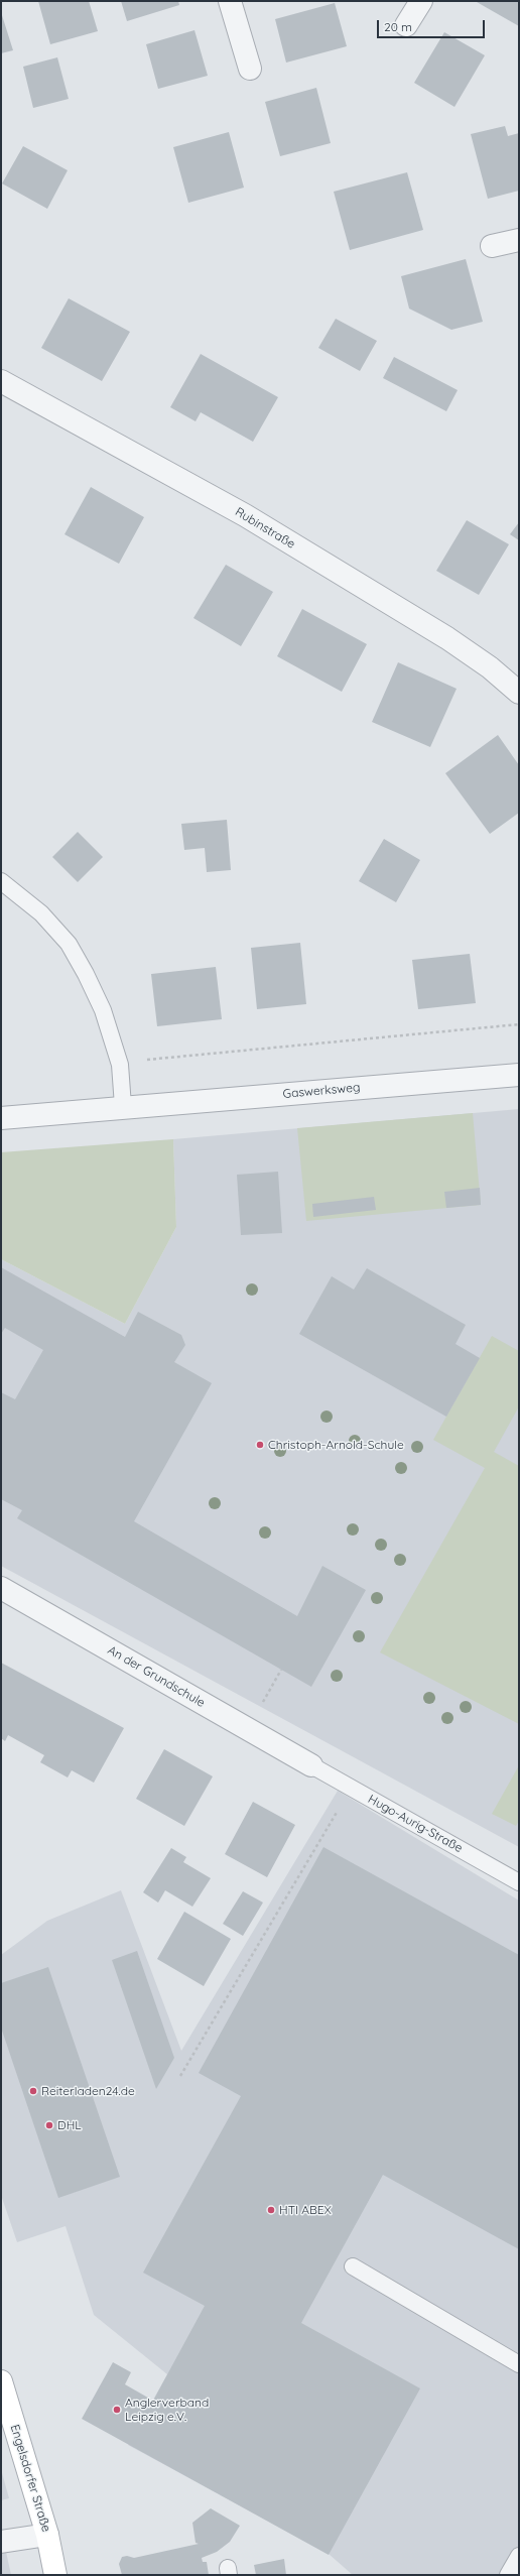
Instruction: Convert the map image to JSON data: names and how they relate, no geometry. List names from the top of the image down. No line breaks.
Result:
{"streets":{"street":["Rubinstraße","Gaswerksweg","An der Grundschule","Engelsdorfer Straße"],"lane":["Hugo-Aurig-Straße"]},"crossings":[["An der Grundschule","Hugo-Aurig-Straße"]],"places":["Christoph-Arnold-Schule","Reiterladen24.de","DHL","HTI ABEX","Anglerverband Leipzig e.V."],"scale_bar":"20 m"}
